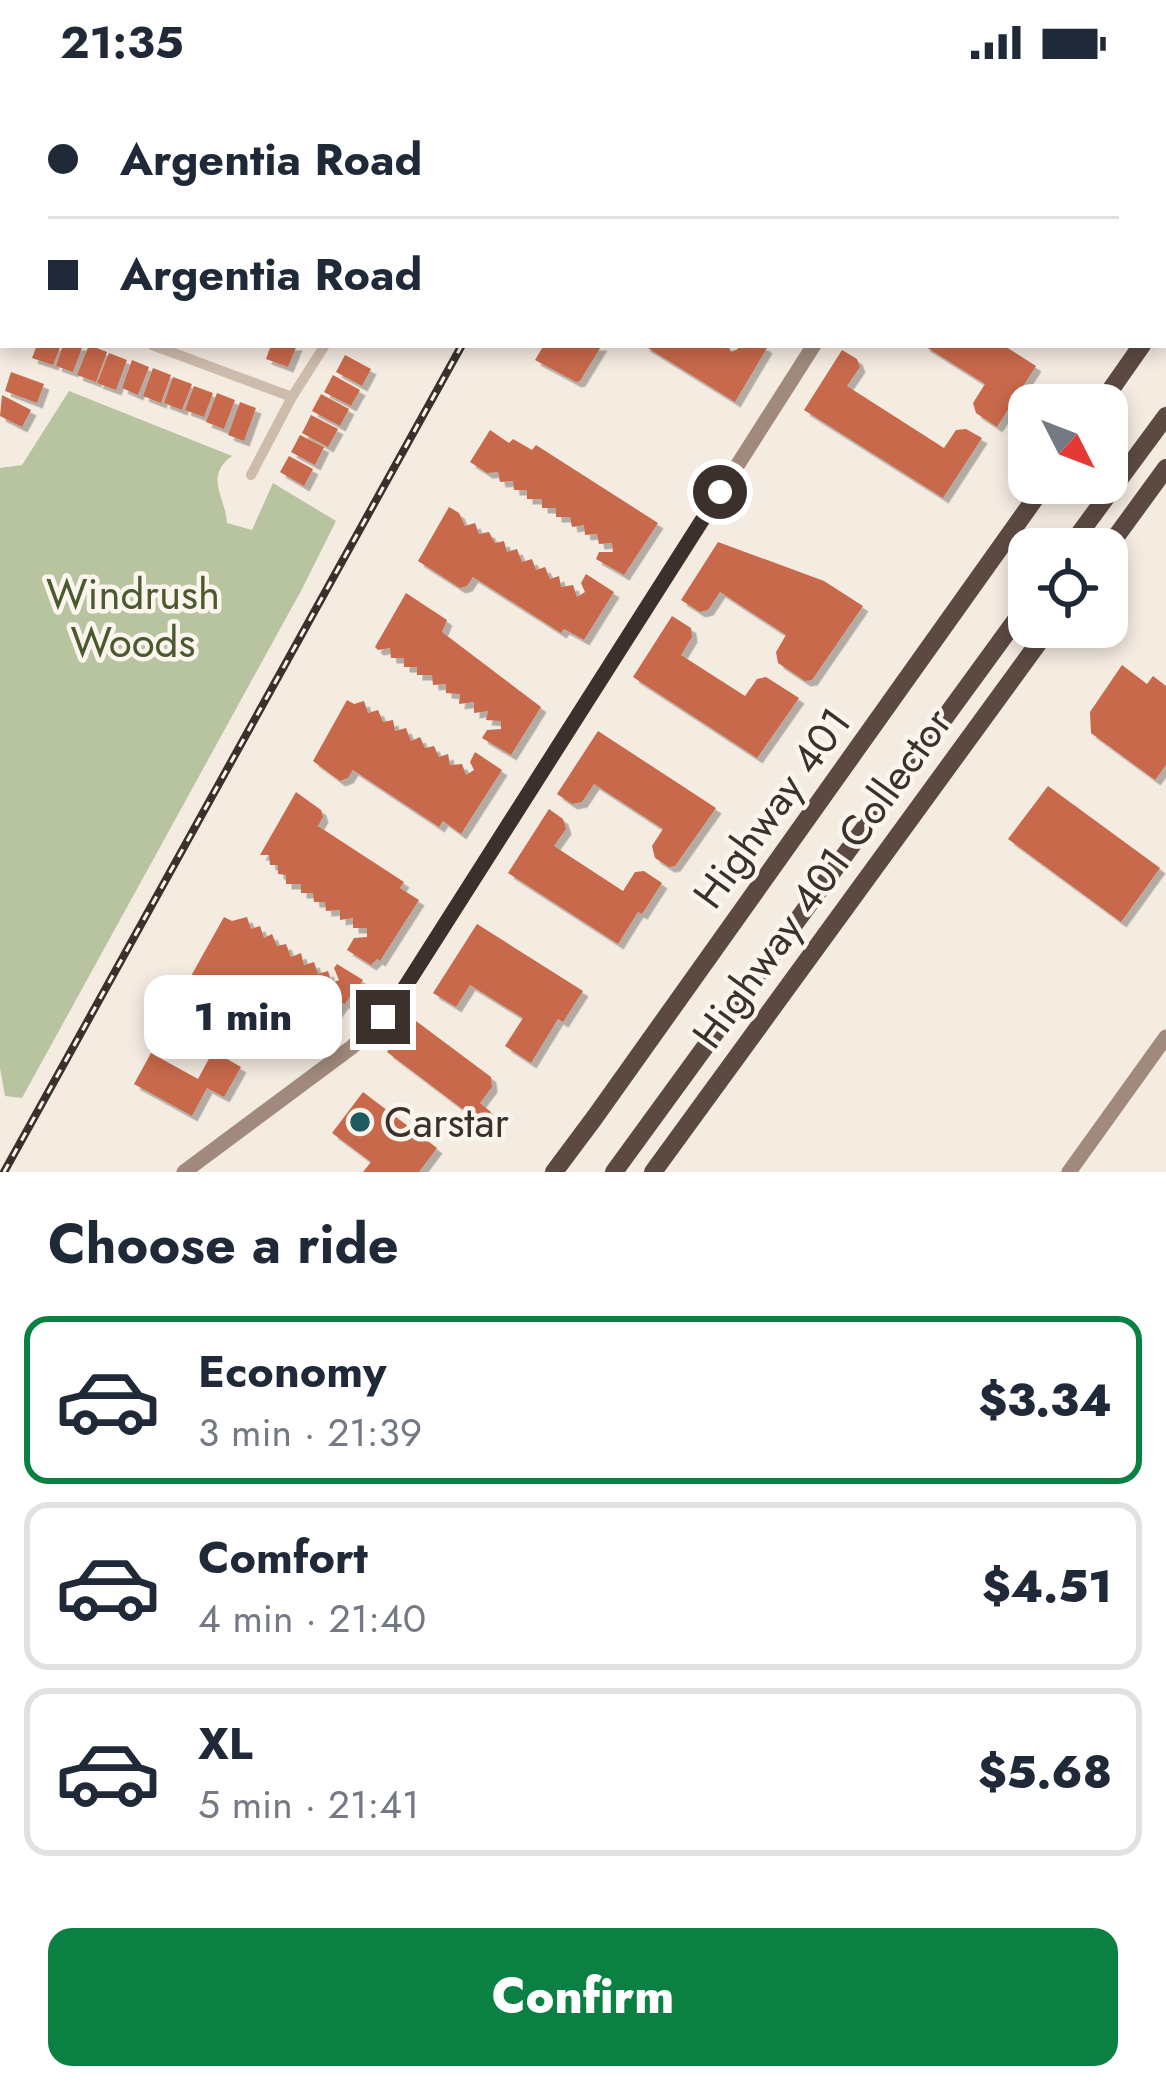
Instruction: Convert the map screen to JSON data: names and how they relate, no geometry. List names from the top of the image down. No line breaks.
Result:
{"streets":{"highway":["Highway 401","Highway 401 Collector"]},"parks":["Windrush Woods"],"places":["Carstar"],"north":"bottom right","page":{"status":"21:35","banner":["Argentia Road","Argentia Road"],"bubble":"1 min","heading":"Choose a ride","list":[{"name":"Economy","note":"3 min · 21:39","value":"$3.34"},{"name":"Comfort","note":"4 min · 21:40","value":"$4.51"},{"name":"XL","note":"5 min · 21:41","value":"$5.68"}],"buttons":"Confirm"}}
